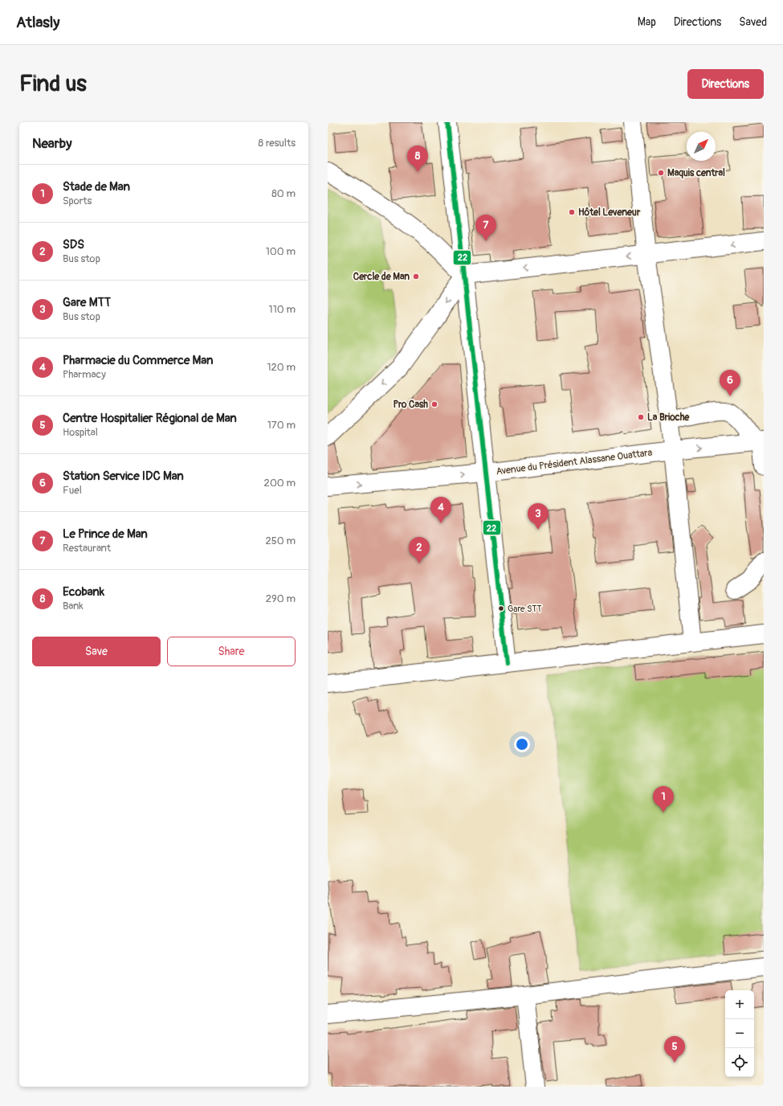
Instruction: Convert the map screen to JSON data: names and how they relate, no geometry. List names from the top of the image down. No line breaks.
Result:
{"streets":{"street":["Avenue du Président Alassane Ouattara"]},"one_way":["Avenue du Président Alassane Ouattara"],"places":["Maquis central","Hôtel Leveneur","Cercle de Man","Pro Cash","La Brioche","Gare STT"],"lines":["transit line 22"],"north":"top right","page":{"header":"Atlasly","nav":["Map","Directions","Saved"],"buttons":["Directions",["Save","Share"]],"title":"Find us","heading":["Nearby","8 results"],"pins":["8","7","6","4","3","2","1","5"],"list":[{"mark":"1","name":"Stade de Man","note":"Sports","value":"80 m"},{"mark":"2","name":"SDS","note":"Bus stop","value":"100 m"},{"mark":"3","name":"Gare MTT","note":"Bus stop","value":"110 m"},{"mark":"4","name":"Pharmacie du Commerce Man","note":"Pharmacy","value":"120 m"},{"mark":"5","name":"Centre Hospitalier Régional de Man","note":"Hospital","value":"170 m"},{"mark":"6","name":"Station Service IDC Man","note":"Fuel","value":"200 m"},{"mark":"7","name":"Le Prince de Man","note":"Restaurant","value":"250 m"},{"mark":"8","name":"Ecobank","note":"Bank","value":"290 m"}],"map_buttons":["+","−"]}}
